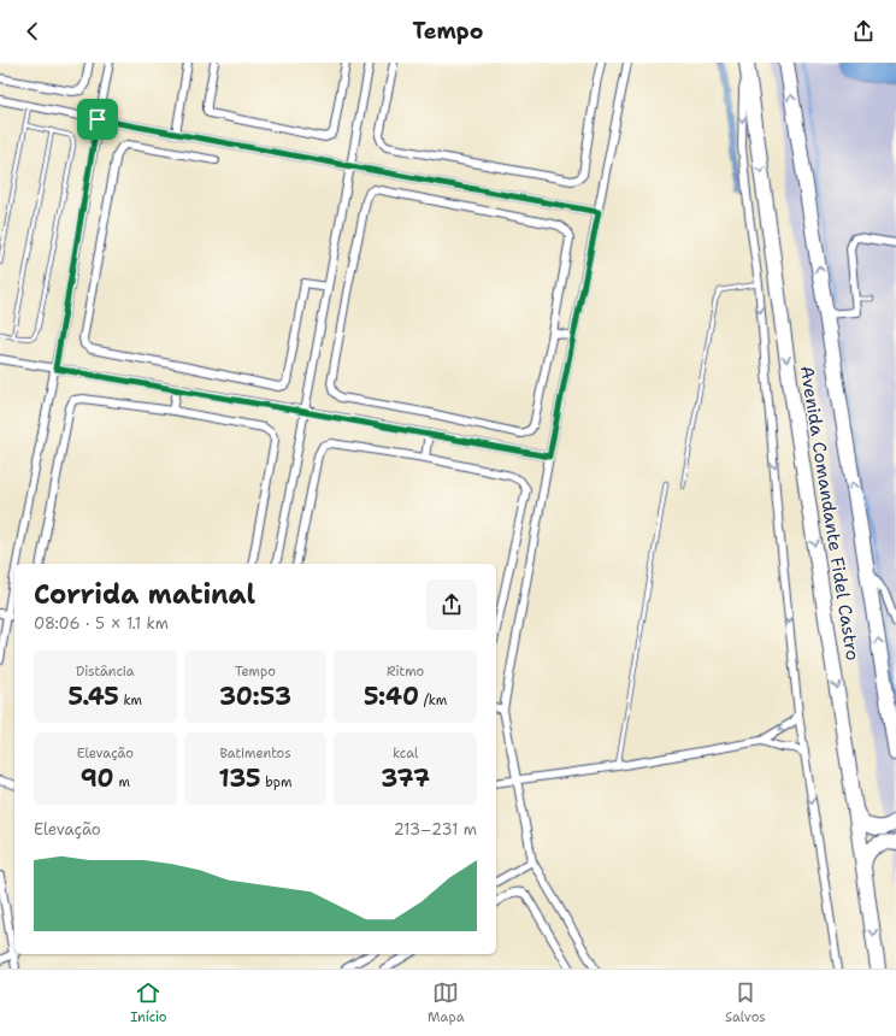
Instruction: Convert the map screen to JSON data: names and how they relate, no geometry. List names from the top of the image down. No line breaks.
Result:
{"streets":{"highway":["Avenida Comandante Fidel Castro"]},"page":{"header":"Tempo","heading":["Corrida matinal","08:06 · 5 × 1.1 km"],"stats":[["Distância","5.45 km"],["Tempo","30:53"],["Ritmo","5:40 /km"],["Elevação","90 m"],["Batimentos","135 bpm"],["kcal","377"]],"chart":["Elevação","213–231 m"],"tabs":["Início","Mapa","Salvos"]}}
